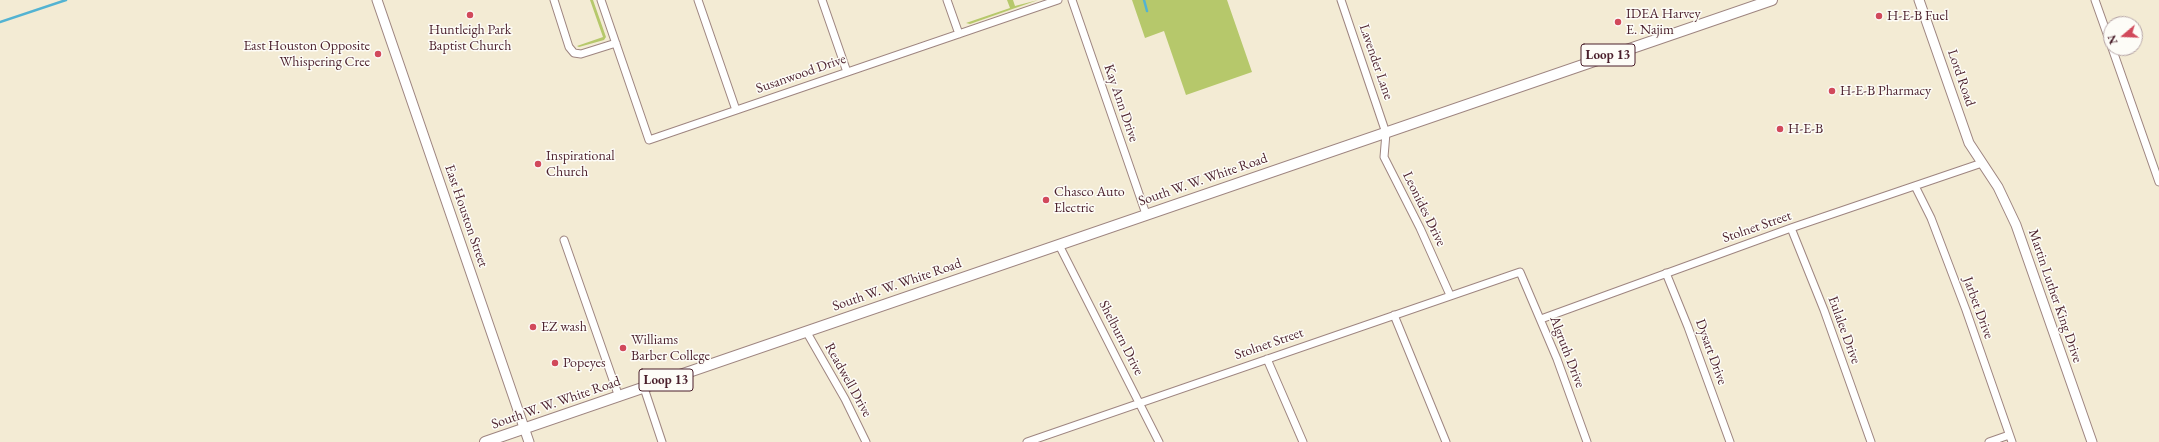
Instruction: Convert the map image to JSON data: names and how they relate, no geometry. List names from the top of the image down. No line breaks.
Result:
{"streets":{"main road":["Loop 13","Lord Road","South W. W. White Road","East Houston Street","Martin Luther King Drive"],"street":["Lavender Lane","Susanwood Drive","Kay Ann Drive","Leonides Drive","Stolnet Street","Jarbet Drive","Eulalee Drive","Shelburn Drive","Algruth Drive","Dysart Drive","Readwell Drive"]},"crossings":[["Lavender Lane","South W. W. White Road"],["Lavender Lane","Leonides Drive"],["Lord Road","Stolnet Street"],["Lord Road","Martin Luther King Drive"],["Kay Ann Drive","South W. W. White Road"],["South W. W. White Road","Leonides Drive"],["South W. W. White Road","East Houston Street"],["South W. W. White Road","Shelburn Drive"],["South W. W. White Road","Readwell Drive"],["Leonides Drive","Stolnet Street"],["Stolnet Street","Martin Luther King Drive"],["Stolnet Street","Jarbet Drive"],["Stolnet Street","Eulalee Drive"],["Stolnet Street","Shelburn Drive"],["Stolnet Street","Algruth Drive"],["Stolnet Street","Dysart Drive"]],"places":["Huntleigh Park Baptist Church","H-E-B Fuel","IDEA Harvey E. Najim","East Houston Opposite Whispering Cree","H-E-B Pharmacy","H-E-B","Inspirational Church","Chasco Auto Electric","EZ wash","Williams Barber College","Popeyes"],"north":"left"}
